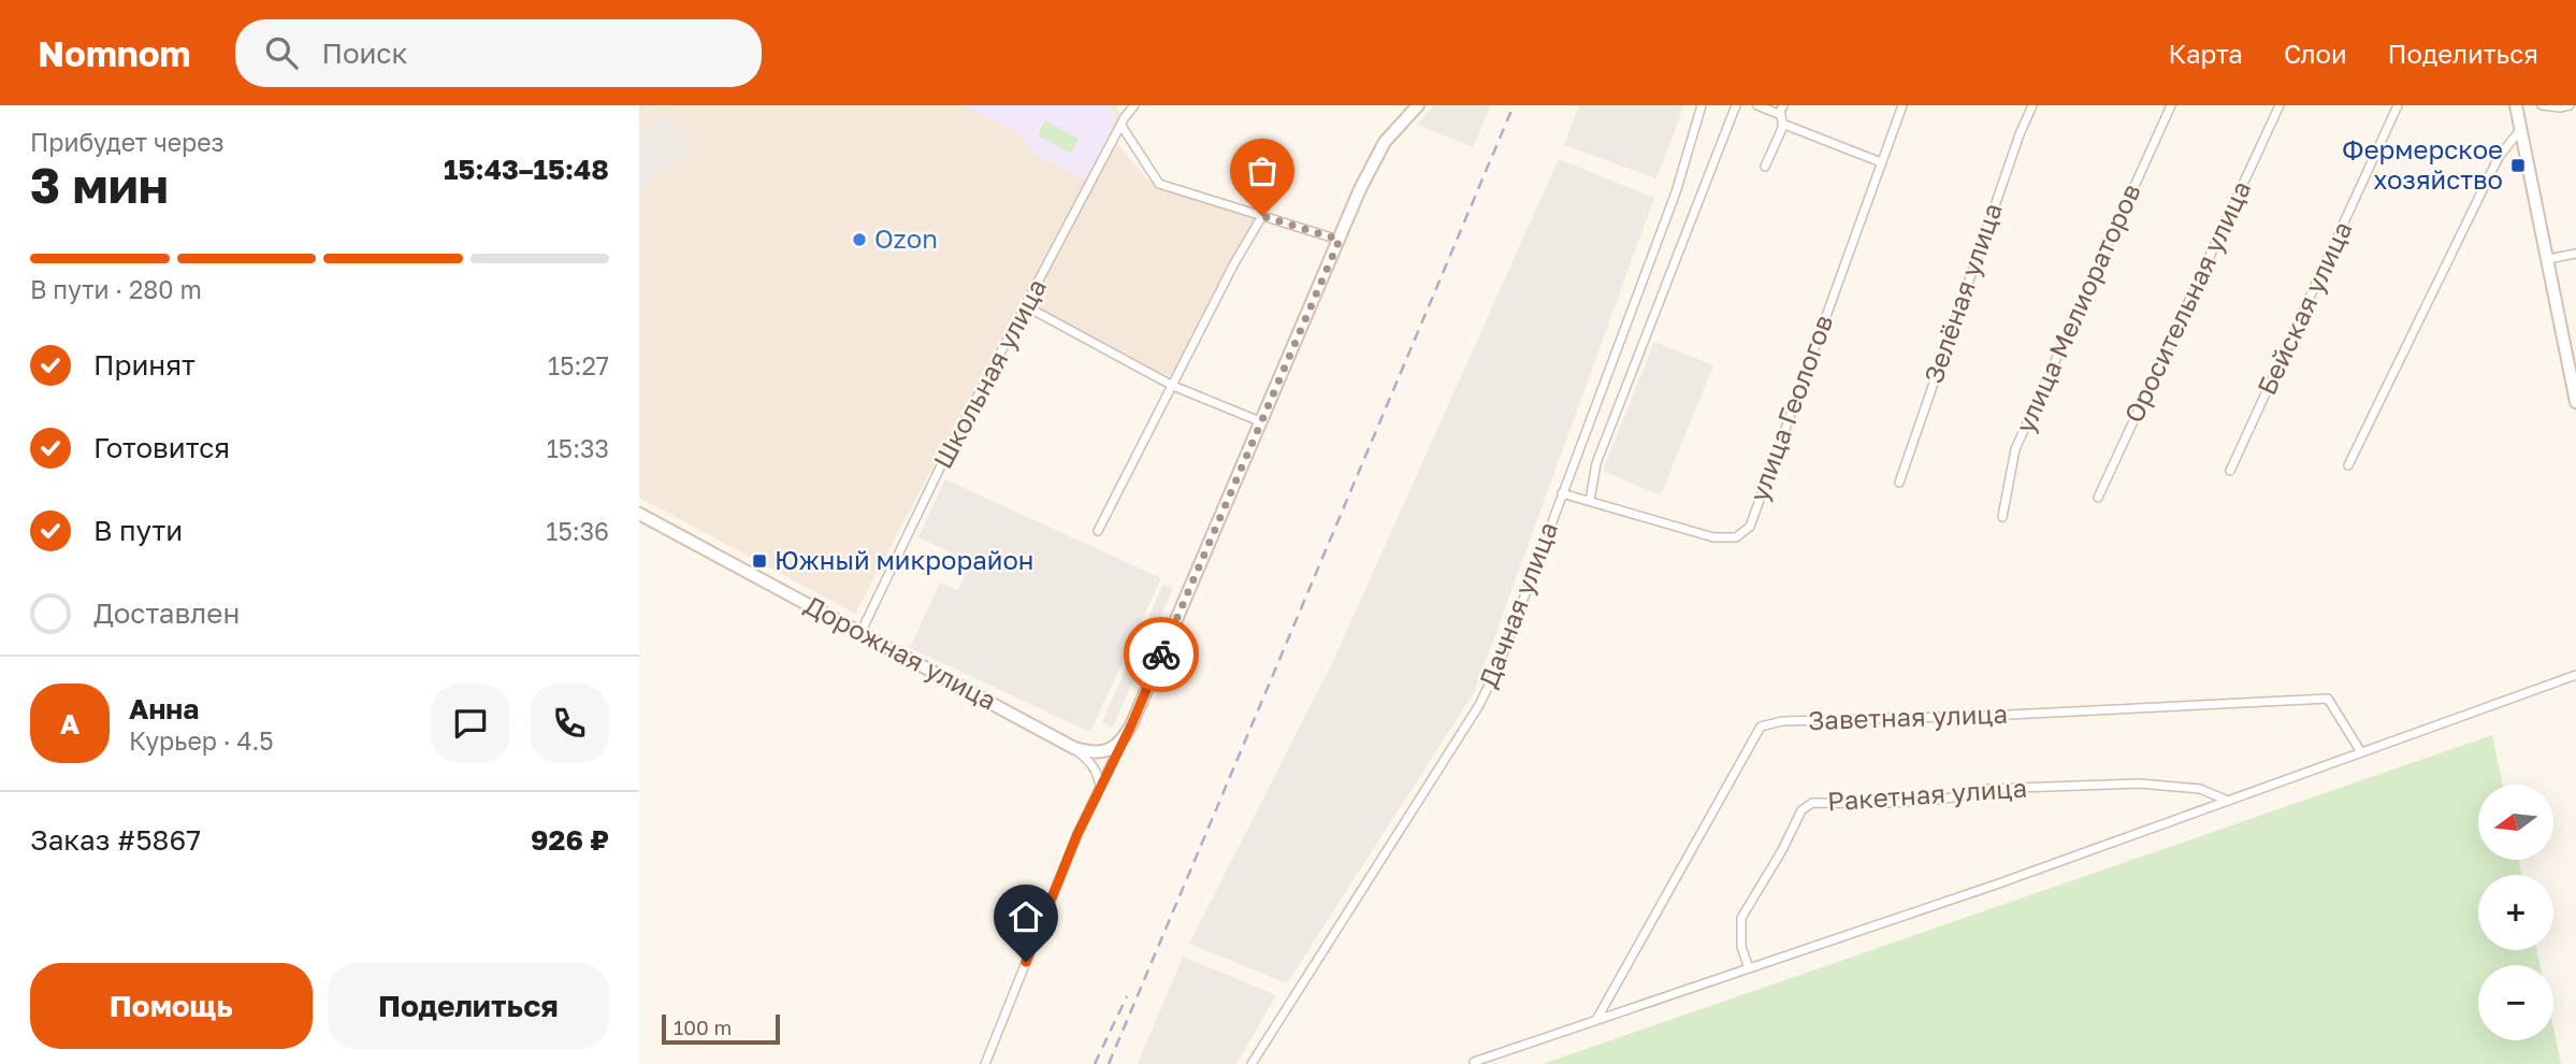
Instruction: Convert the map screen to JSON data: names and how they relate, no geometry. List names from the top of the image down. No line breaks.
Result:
{"streets":{"street":["Зелёная улица","Оросительная улица","улица Мелиораторов","Бейская улица","Школьная улица","улица Геологов","Дачная улица","Дорожная улица","Заветная улица","Ракетная улица"]},"crossings":[["Школьная улица","Дорожная улица"],["улица Геологов","Дачная улица"]],"places":{"transit":["Фермерское хозяйство","Южный микрорайон"],"other":["Ozon"]},"scale_bar":"100 m","north":"left","page":{"header":"Nomnom","search":"Поиск","nav":["Карта","Слои","Поделиться"],"heading":["3 мин","Прибудет через","15:43–15:48"],"panel":["Анна","Курьер · 4.5","Заказ #5867","926 ₽"],"bar":"В пути · 280 m","list":[["Принят","15:27"],["Готовится","15:33"],["В пути","15:36"],"Доставлен"],"round":"А","map_buttons":["+","−"],"buttons":["Помощь","Поделиться"],"scale":"100 m"}}
